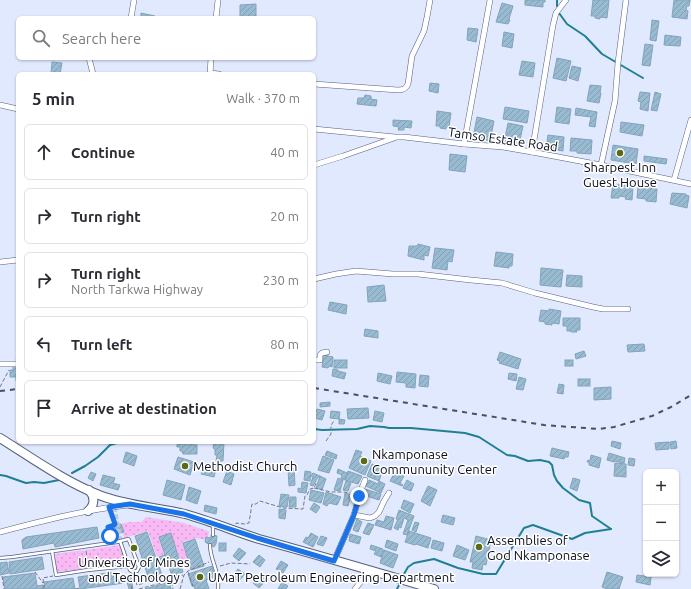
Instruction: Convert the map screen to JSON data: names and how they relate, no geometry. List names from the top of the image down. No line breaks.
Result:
{"streets":{"street":["Tamso Estate Road"]},"places":["Sharpest Inn Guest House","Nkamponase Commununity Center","Methodist Church","Assemblies of God Nkamponase","University of Mines and Technology","UMaT Petroleum Engineering Department"],"page":{"search":"Search here","heading":["5 min","Walk · 370 m"],"list":[["Continue","40 m"],["Turn right","20 m"],["Turn right","North Tarkwa Highway","230 m"],["Turn left","80 m"],"Arrive at destination"],"map_buttons":["+","−"]}}
